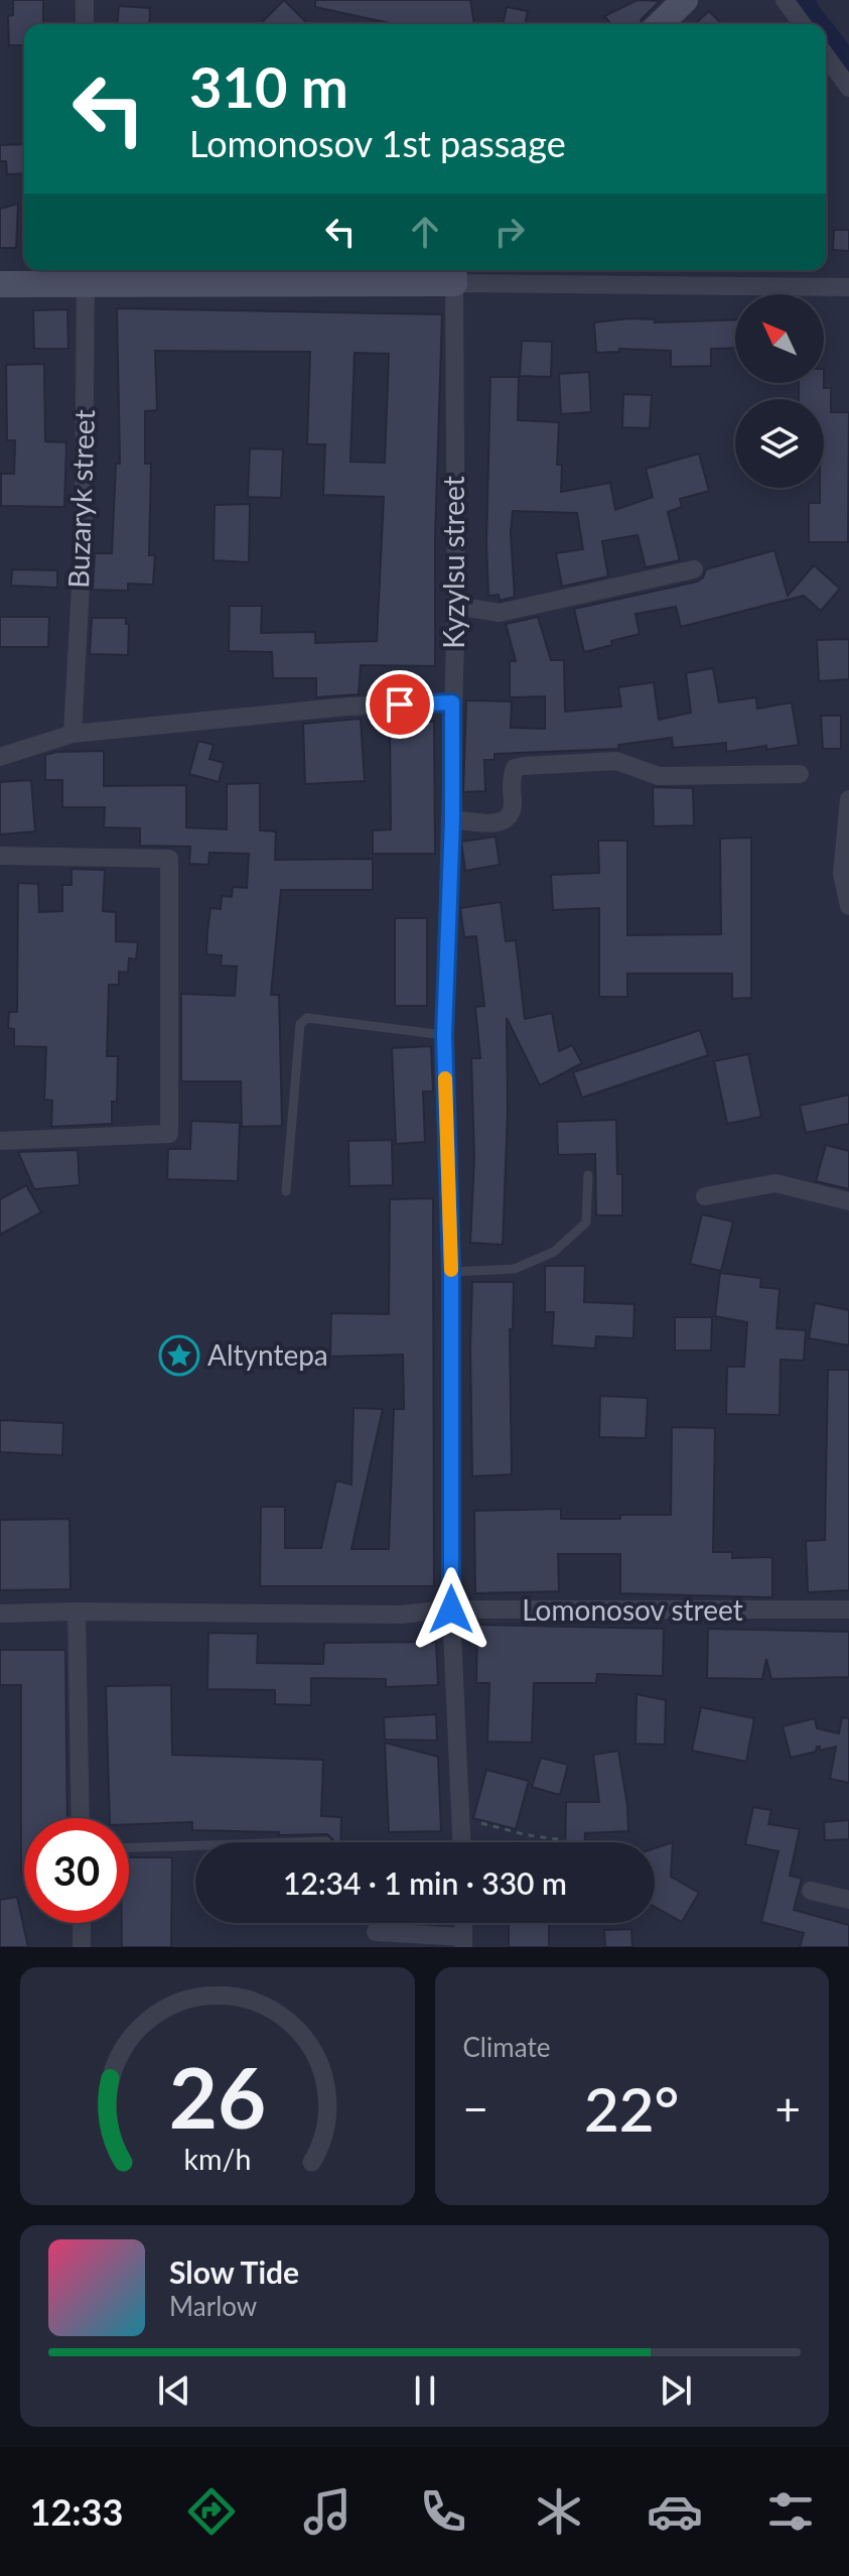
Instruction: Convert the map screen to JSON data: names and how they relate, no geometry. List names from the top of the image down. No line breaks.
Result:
{"streets":{"street":["Buzaryk street","Kyzylsu street","Lomonosov street"]},"crossings":[["Kyzylsu street","Lomonosov street"]],"places":{"place":["Altyntepa"]},"north":"top left","page":{"turn":["310 m","Lomonosov 1st passage"],"limit":"30","trip":"12:34 · 1 min · 330 m","tile":"Climate","heat":["−","22°","+"],"song":["Slow Tide","Marlow"],"tabs":"12:33","gauge":["26","km/h"]}}
